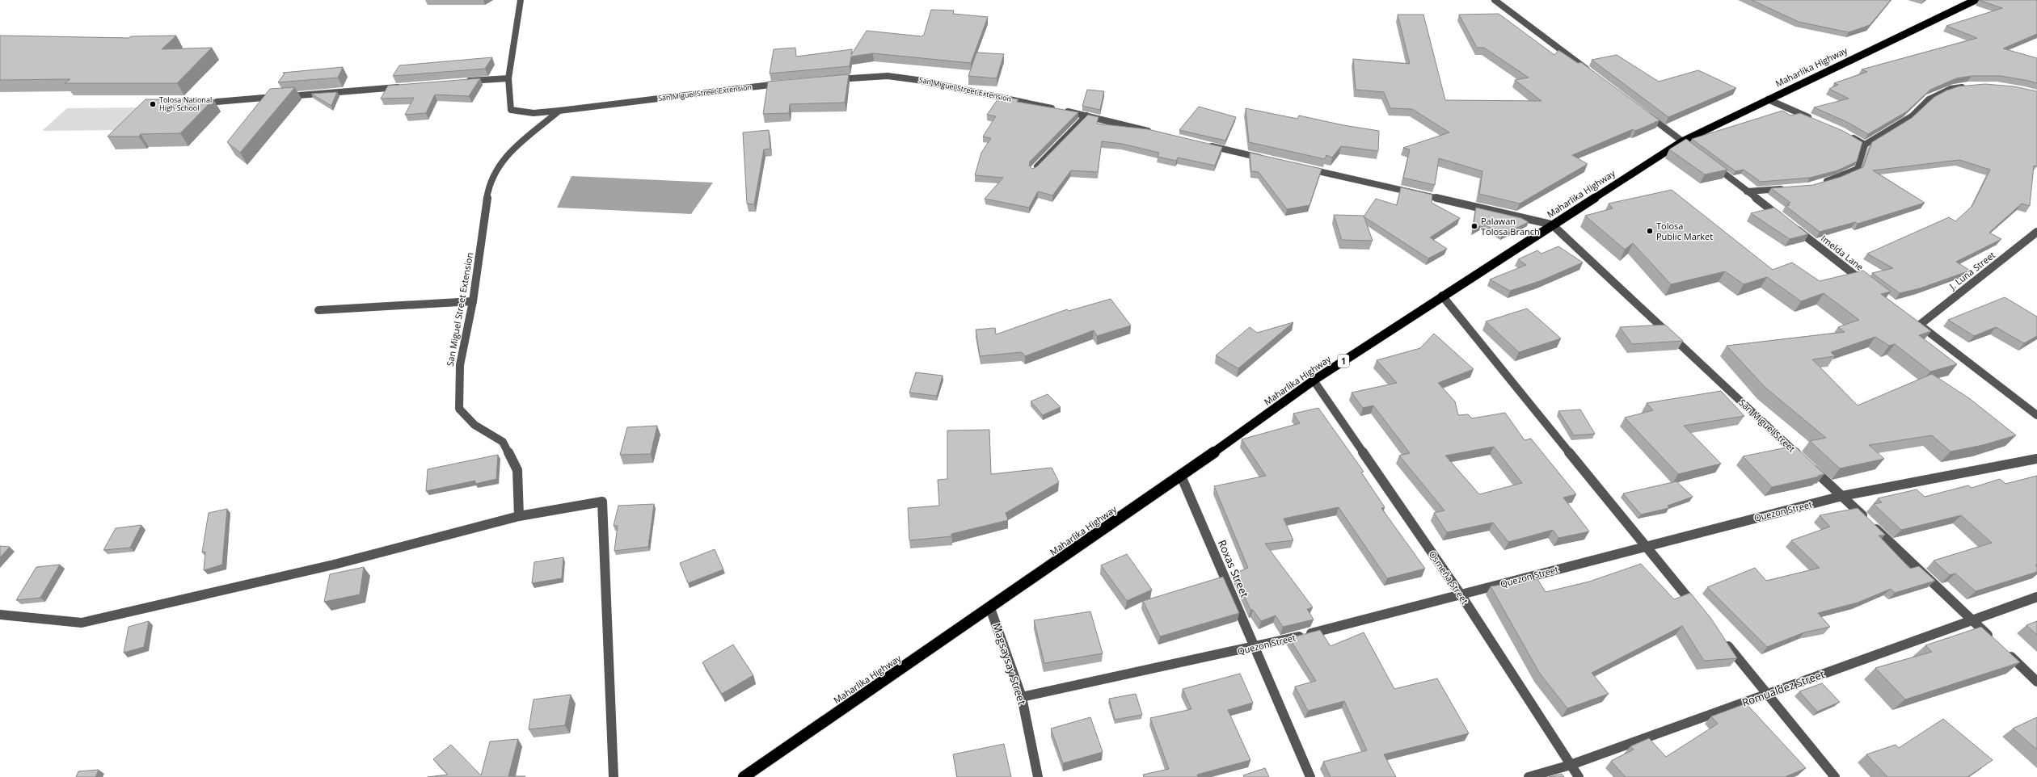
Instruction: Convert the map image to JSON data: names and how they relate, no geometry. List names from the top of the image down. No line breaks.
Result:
{"streets":{"highway":["Maharlika Highway","1"],"street":["San Miguel Street Extension","Imelda Lane","J. Luna Street","San Miguel Street","Quezon Street","Roxas Street","Osmeña Street","Magsaysay Street","Romualdez Street"]},"crossings":[["Maharlika Highway","San Miguel Street"],["Maharlika Highway","Roxas Street"],["Maharlika Highway","Osmeña Street"],["Maharlika Highway","Magsaysay Street"],["San Miguel Street","Quezon Street"],["San Miguel Street","Romualdez Street"],["Quezon Street","Roxas Street"],["Quezon Street","Osmeña Street"],["Quezon Street","Magsaysay Street"],["Osmeña Street","Romualdez Street"]],"places":["Tolosa National High School","Palawan Tolosa Branch","Tolosa Public Market"]}
